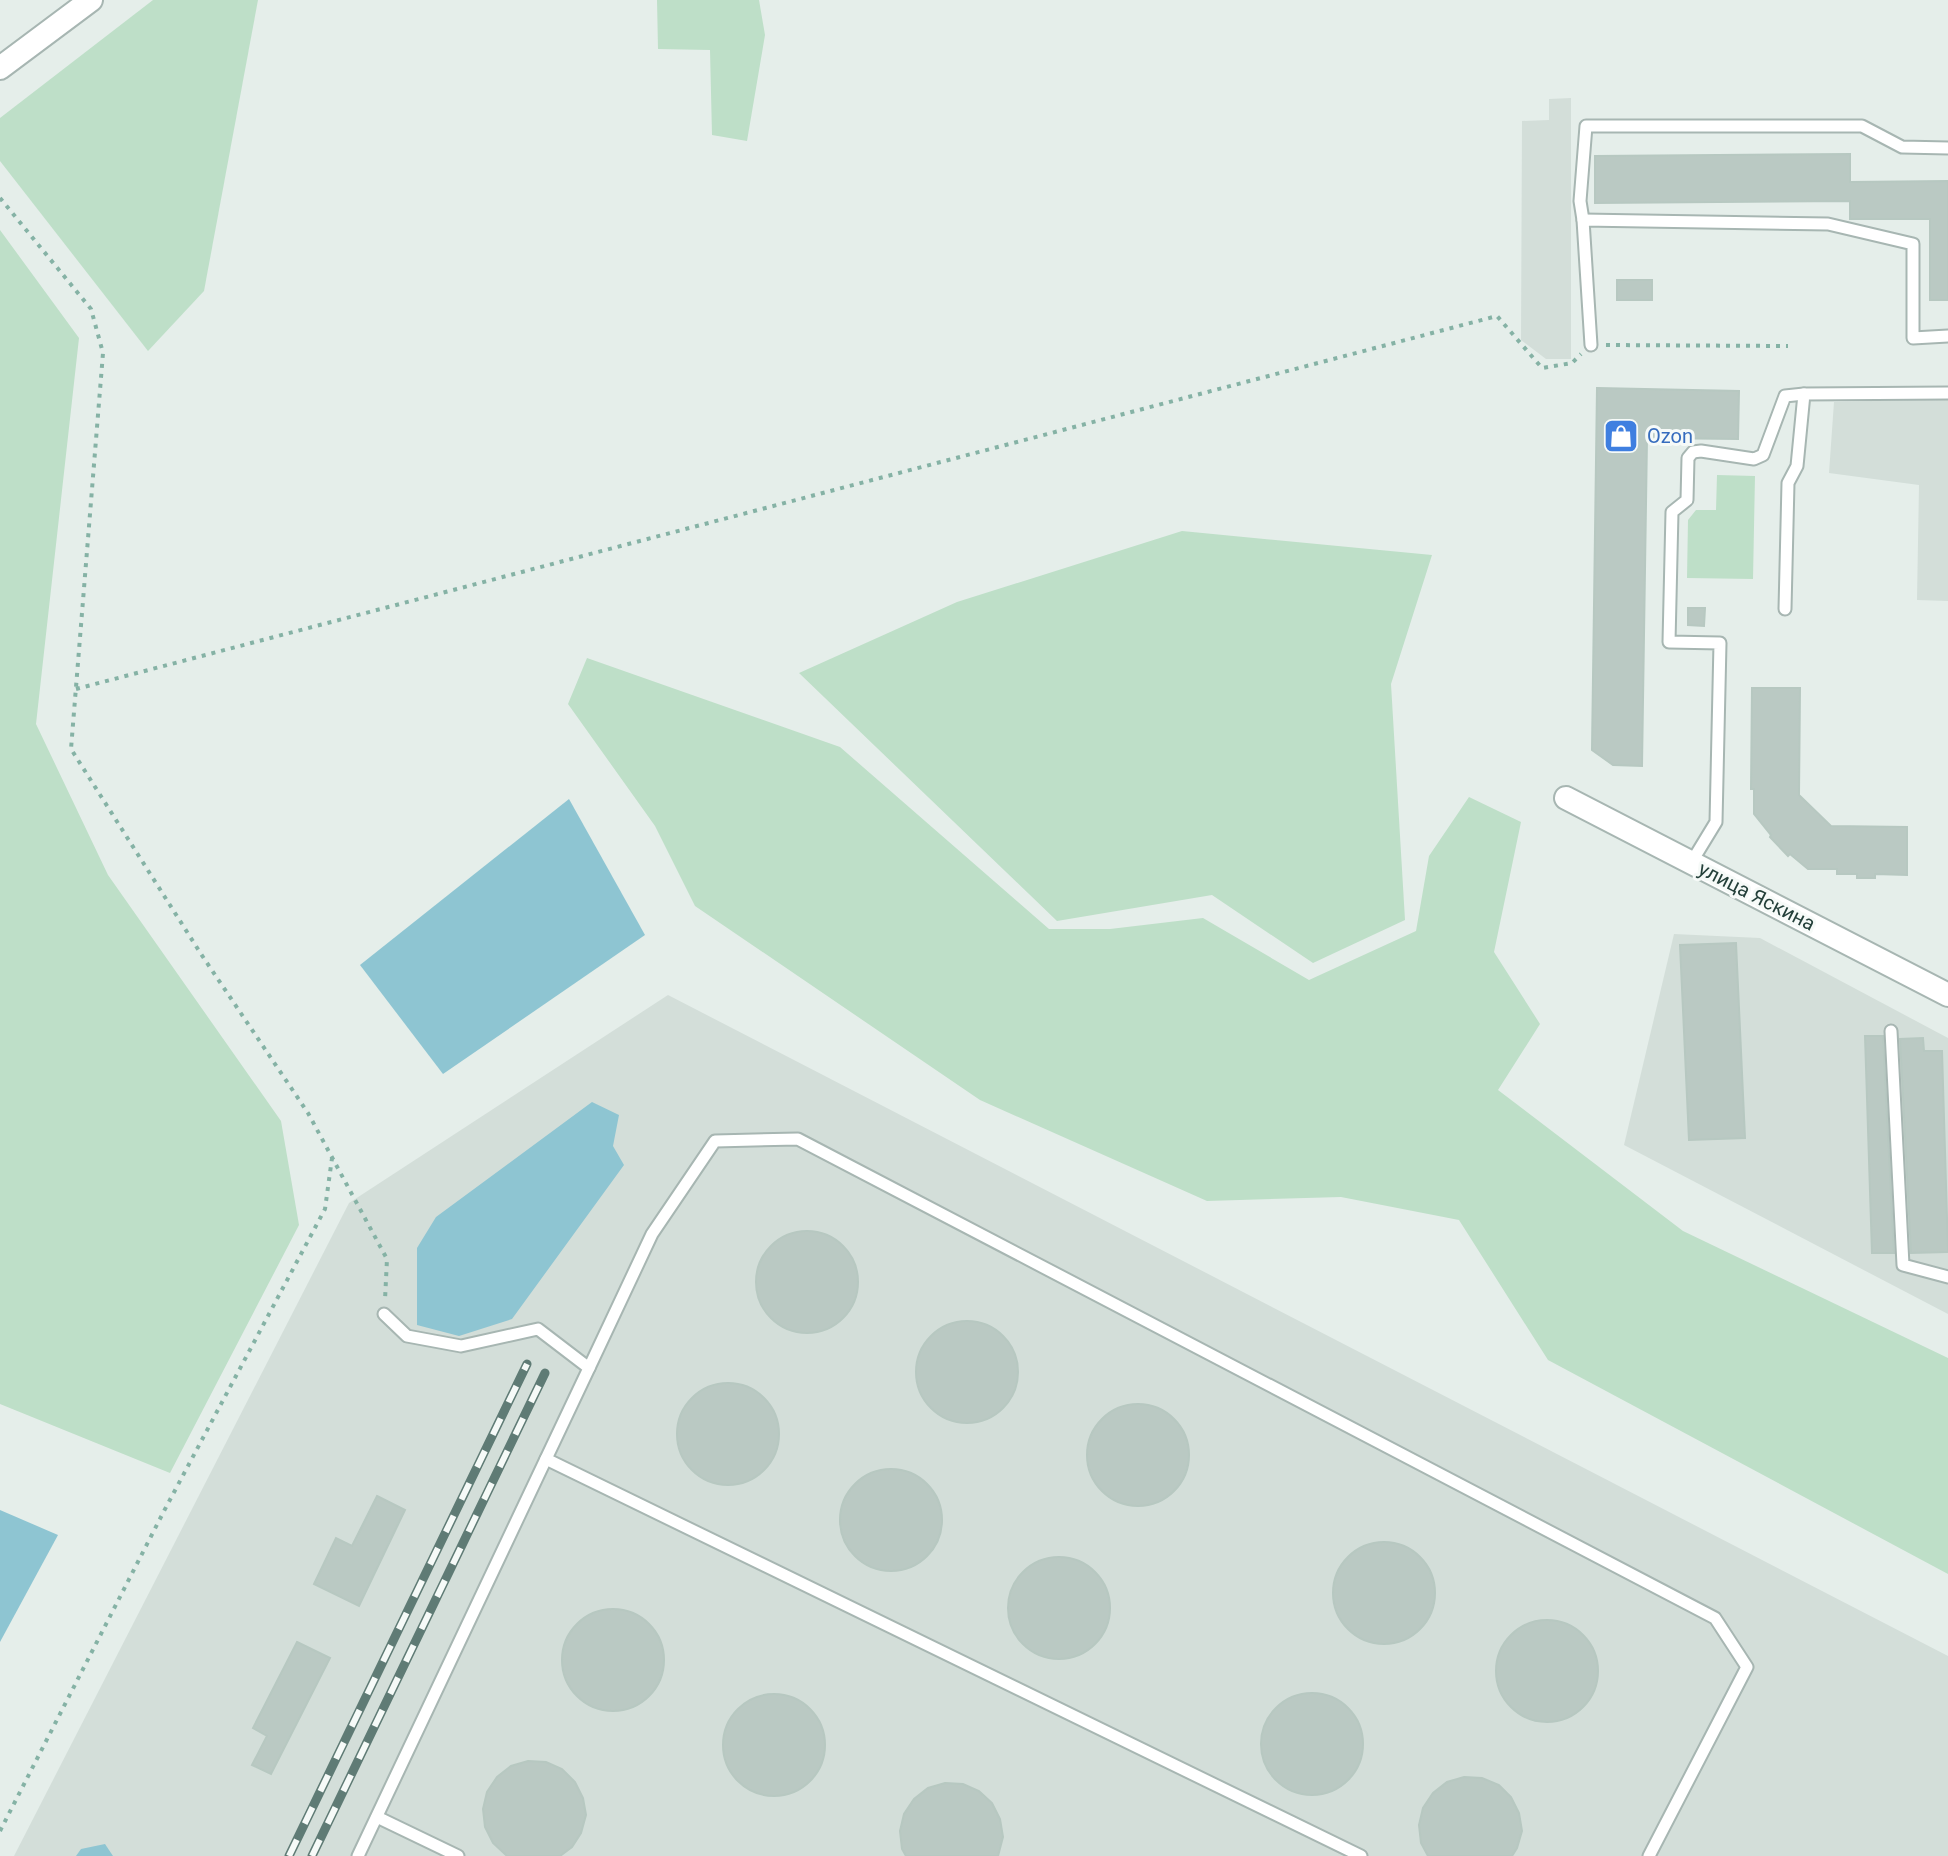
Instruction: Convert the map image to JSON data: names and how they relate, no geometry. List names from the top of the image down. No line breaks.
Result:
{"streets":{"street":["улица Яскина"]},"places":{"shop":["Ozon"]}}
